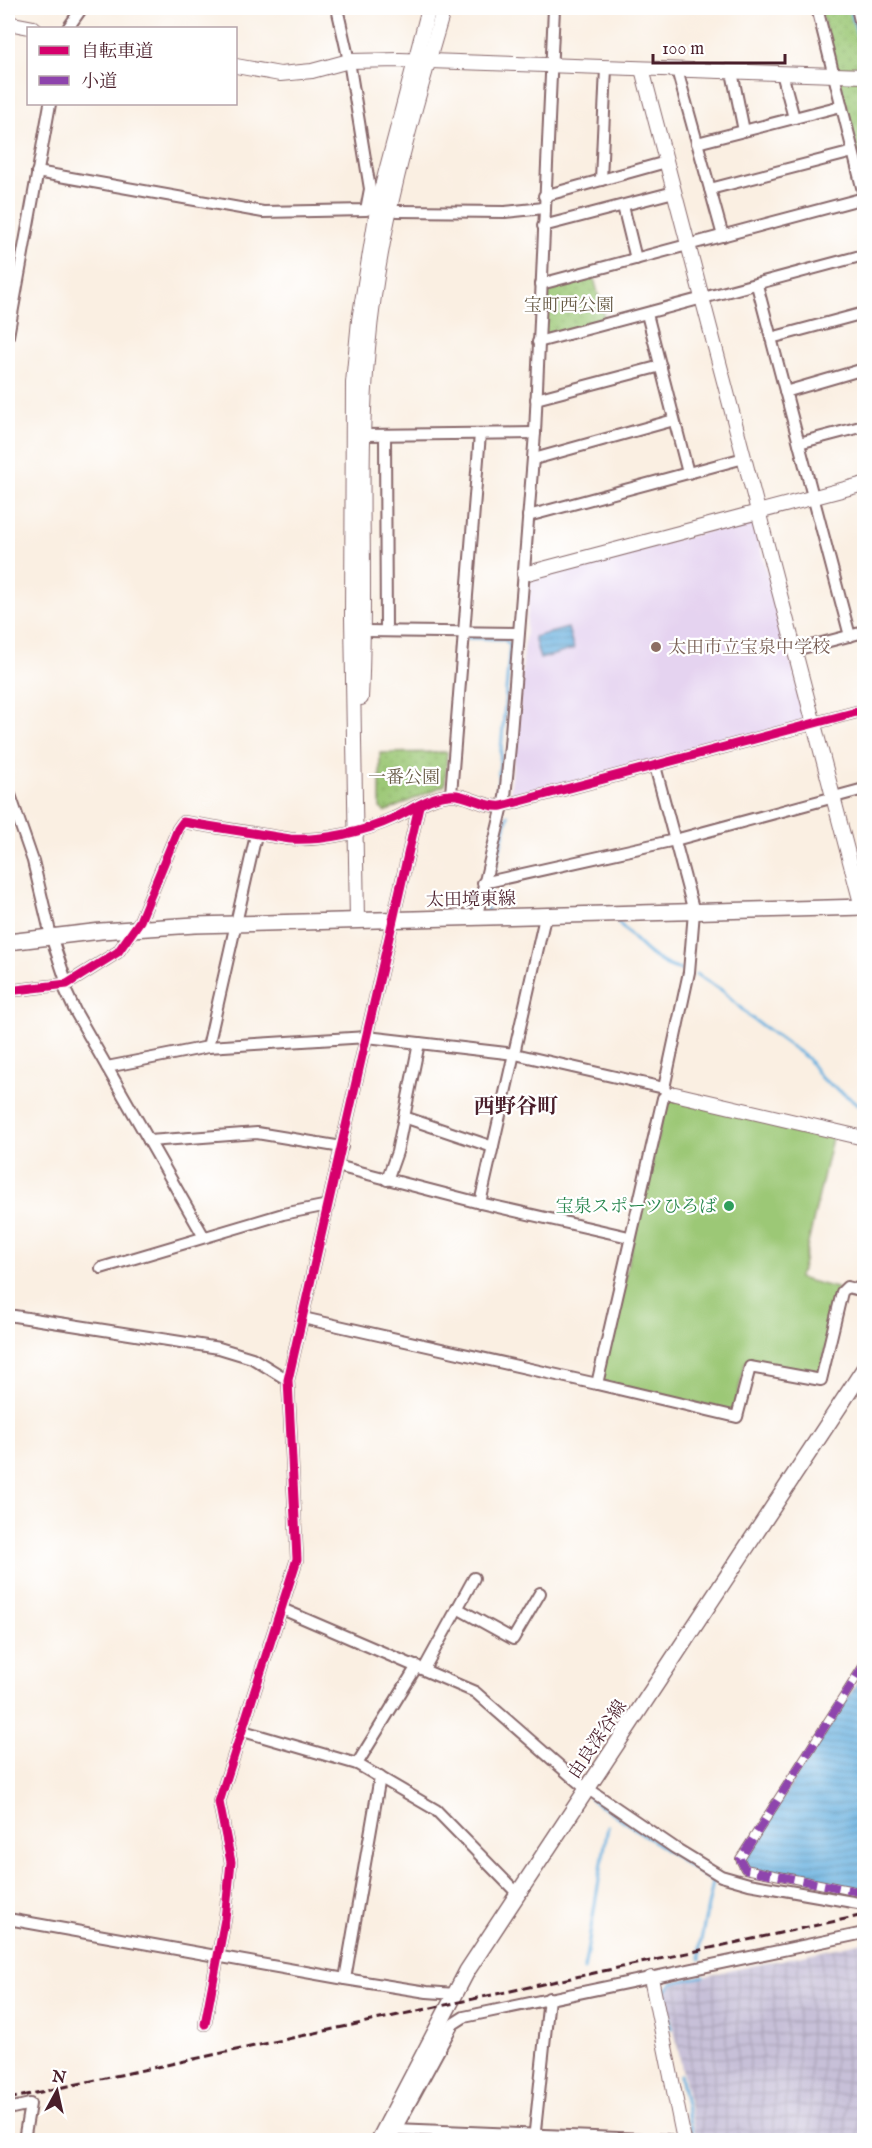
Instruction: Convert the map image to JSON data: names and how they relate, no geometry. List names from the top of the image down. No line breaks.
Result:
{"streets":{"main road":["太田境東線","由良深谷線"]},"districts":["西野谷町"],"parks":["宝町西公園","一番公園"],"places":["太田市立宝泉中学校","宝泉スポーツひろば"],"legend":["自転車道","小道"],"scale_bar":"100 m","north":"top"}
